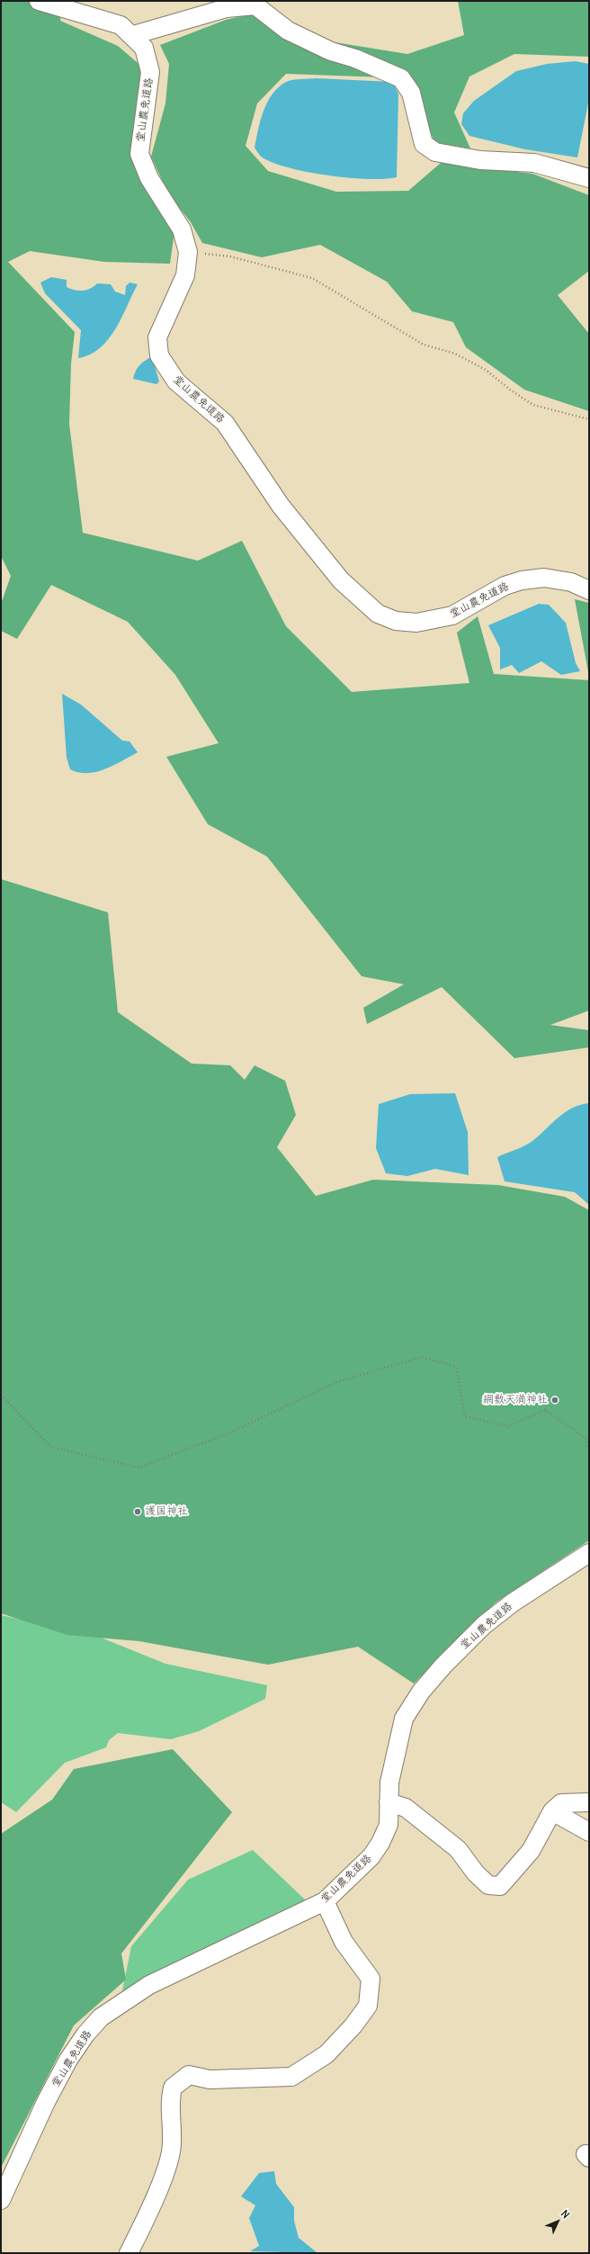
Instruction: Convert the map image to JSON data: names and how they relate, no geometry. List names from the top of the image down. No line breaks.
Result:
{"streets":{"street":["堂山農免道路"]},"places":["網敷天満神社","護国神社"],"north":"top right"}
